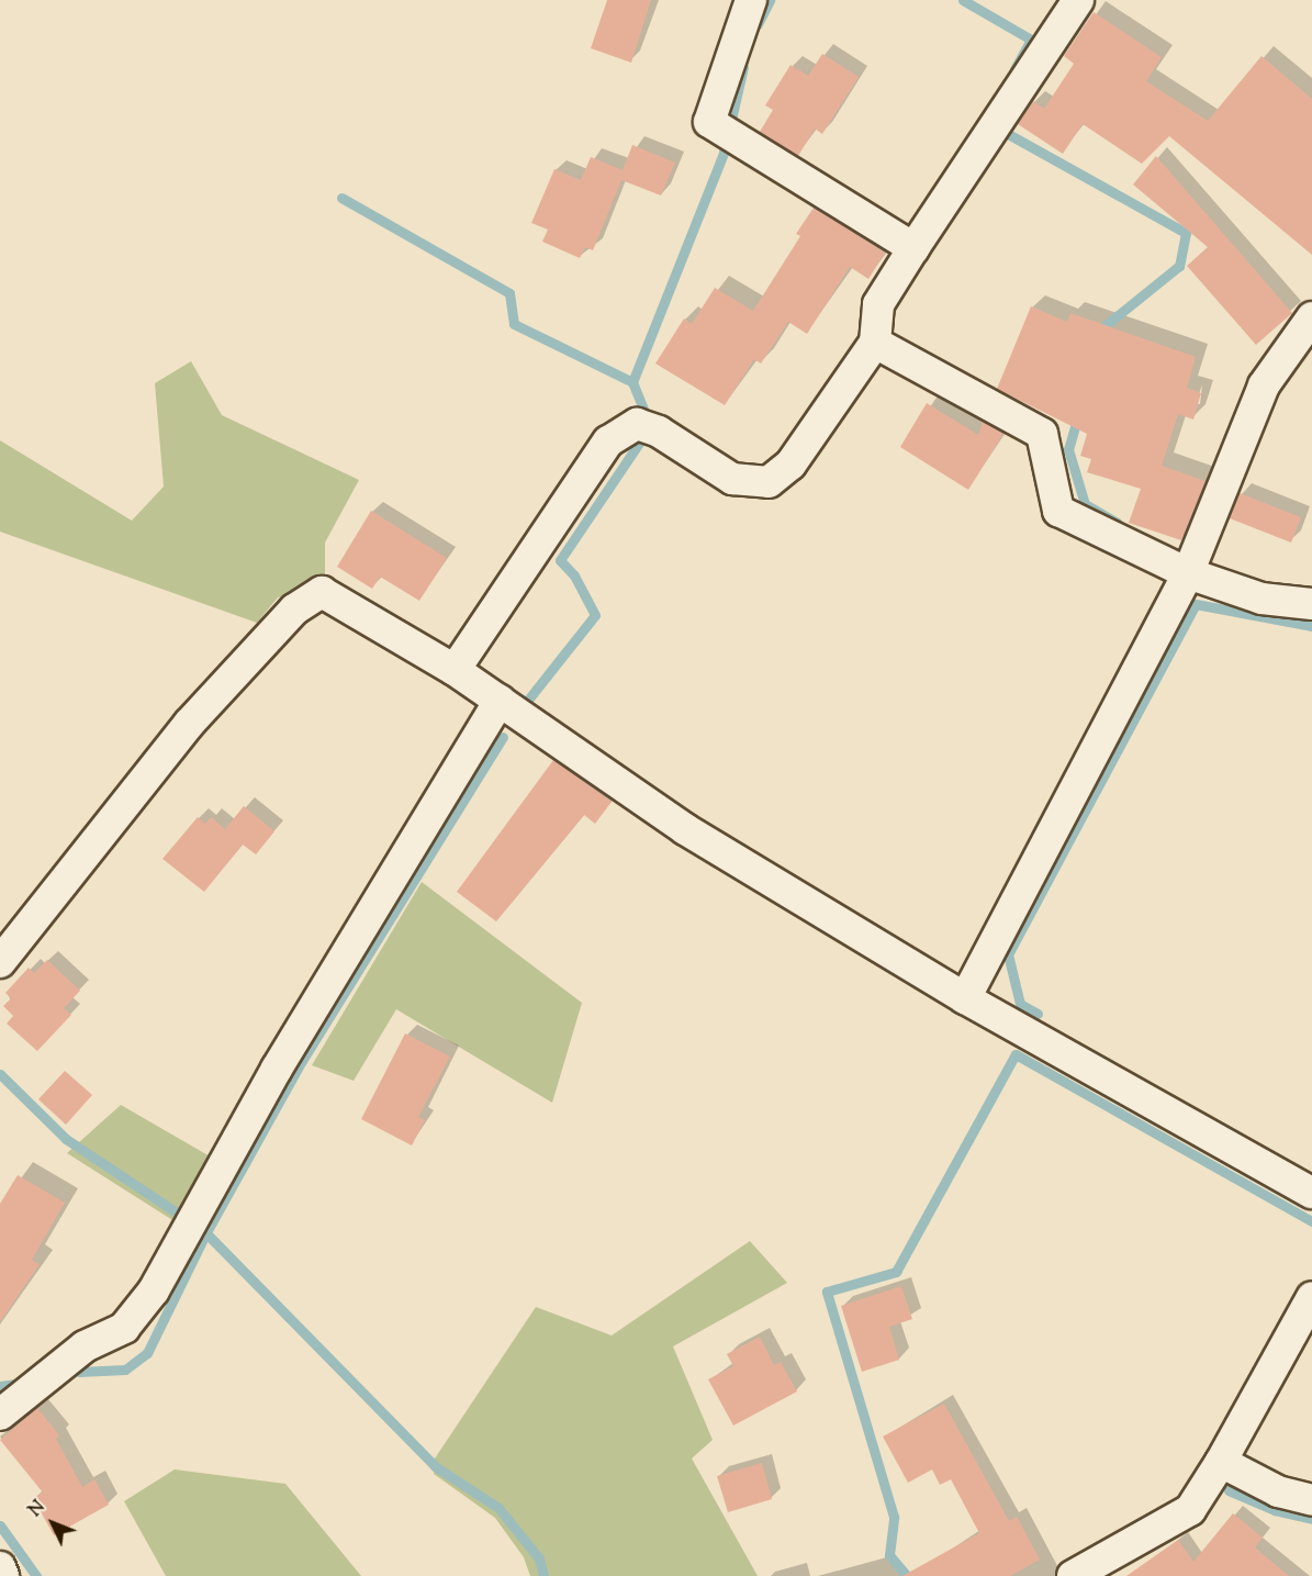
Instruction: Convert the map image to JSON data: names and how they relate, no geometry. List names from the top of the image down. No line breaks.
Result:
{"north":"top left"}
